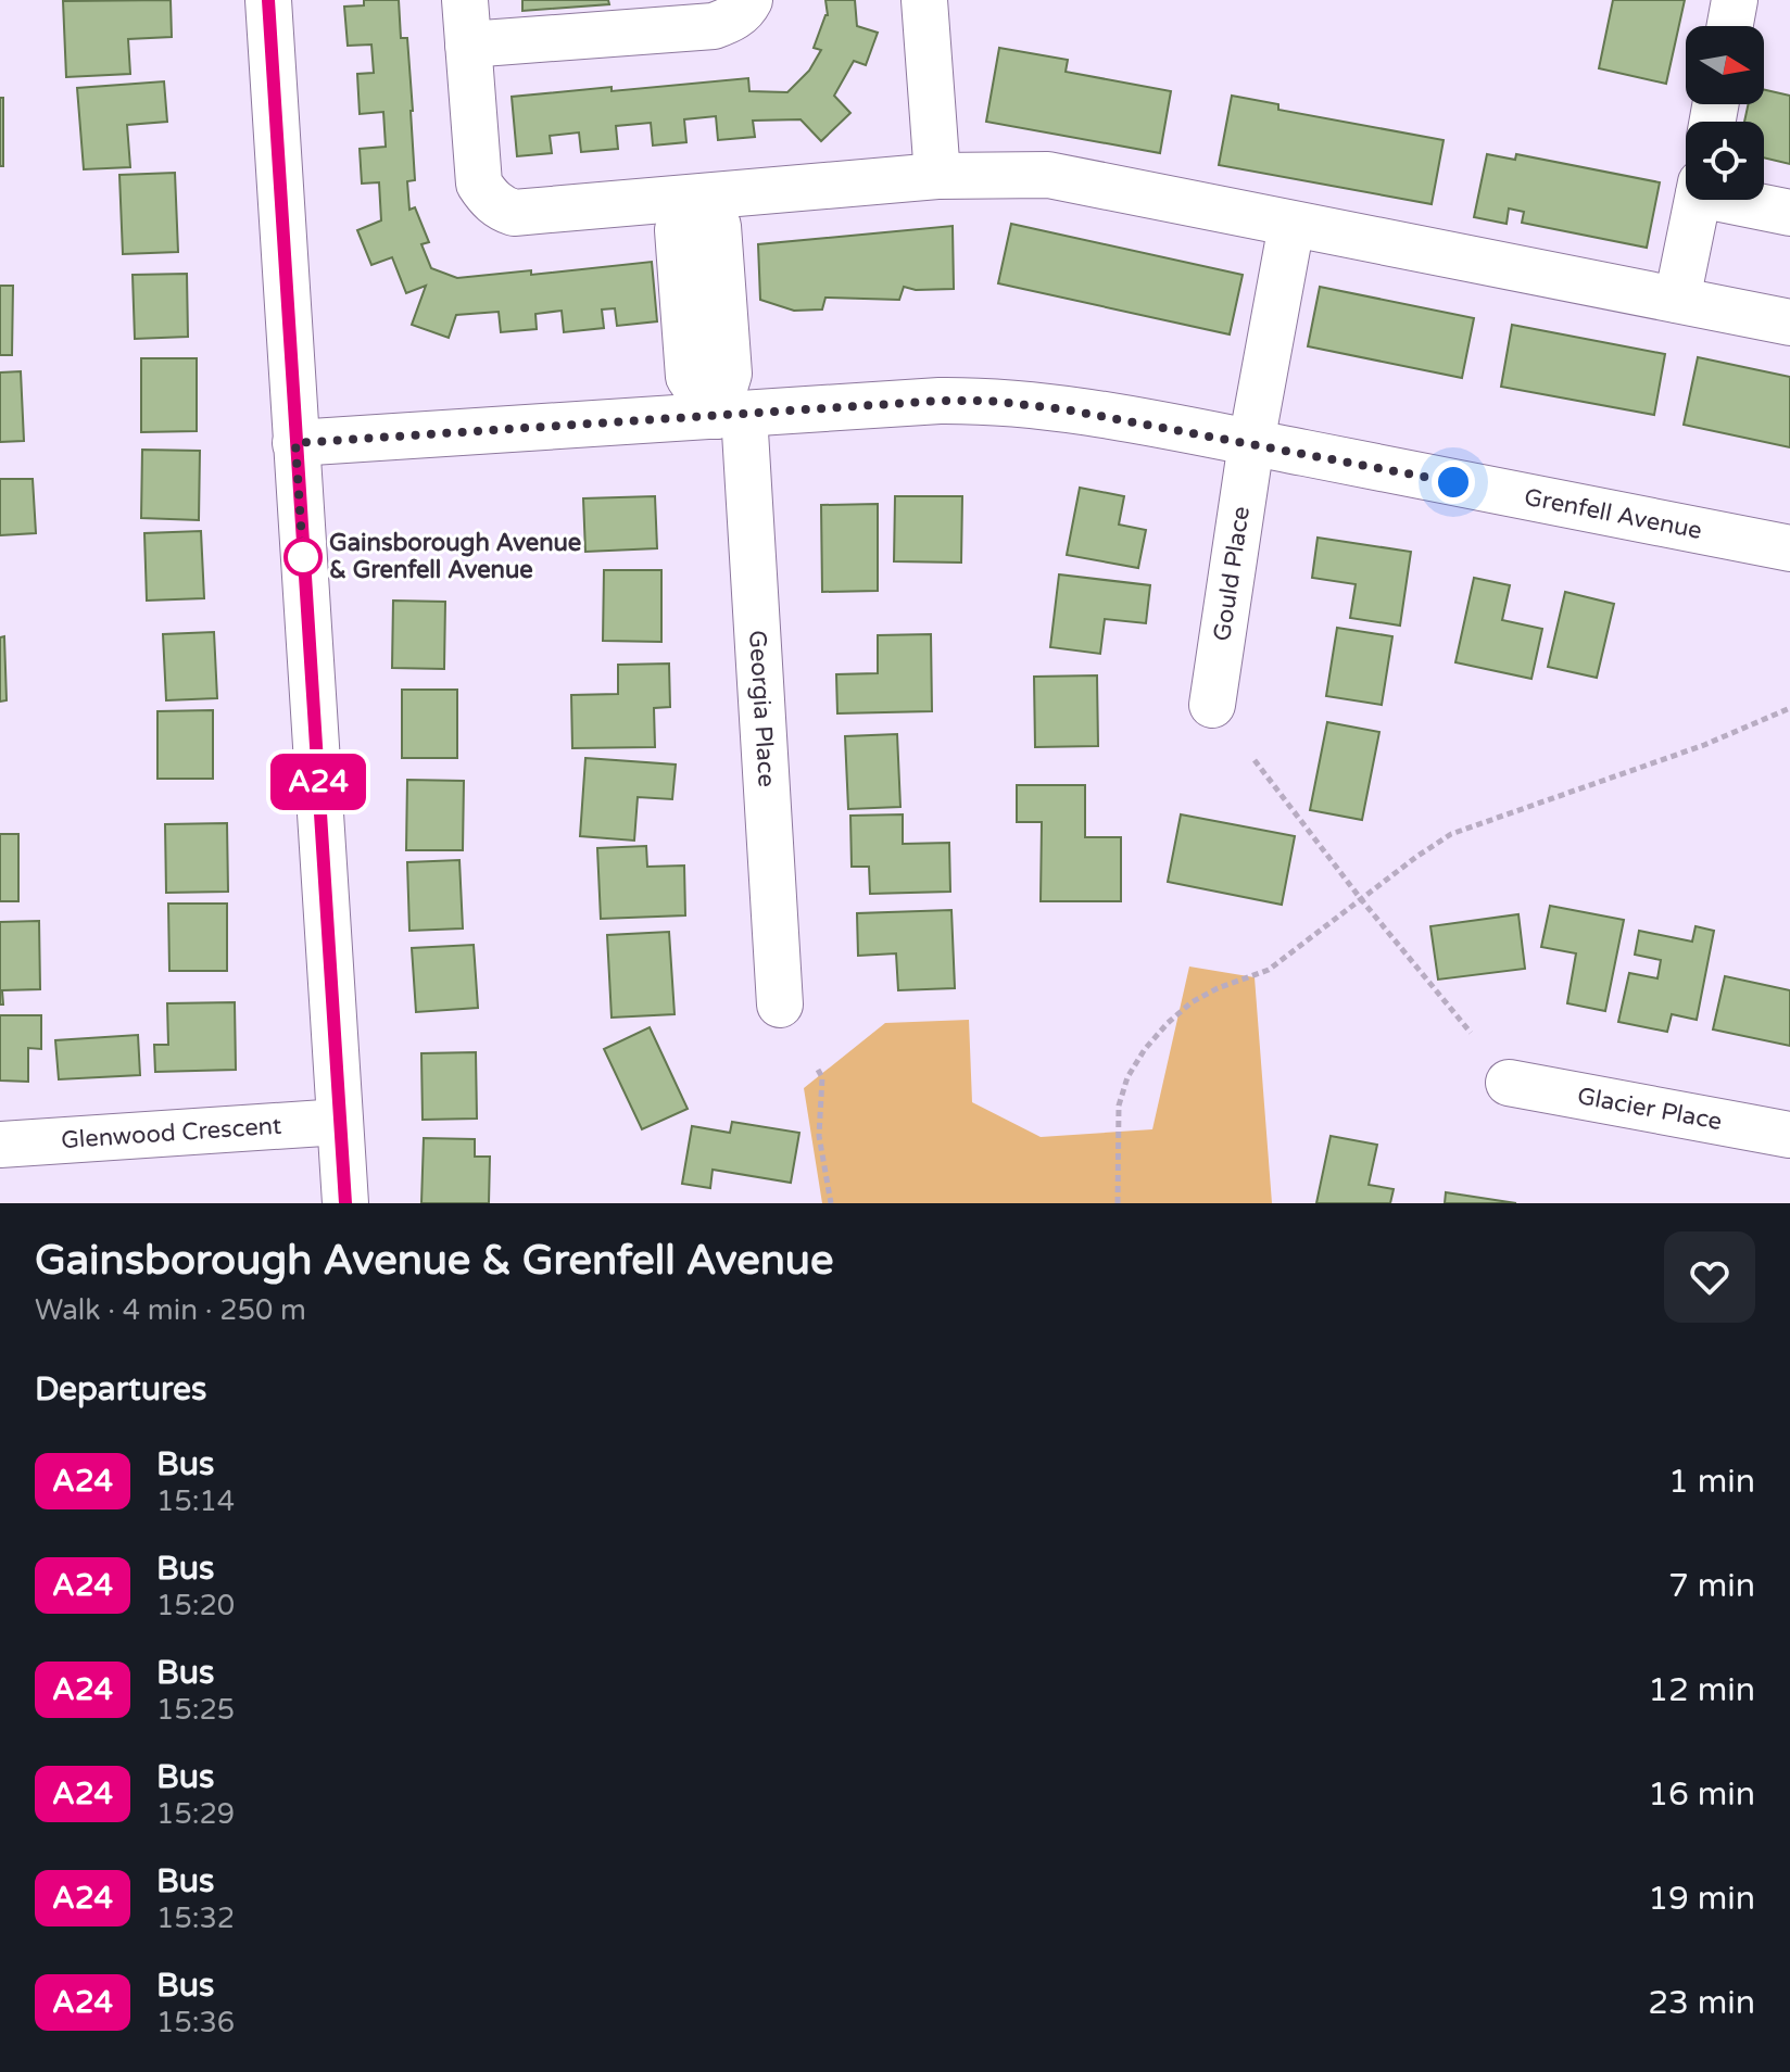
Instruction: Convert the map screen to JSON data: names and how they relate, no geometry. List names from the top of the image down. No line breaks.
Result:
{"streets":{"street":["Grenfell Avenue","Gould Place","Georgia Place","Glacier Place","Glenwood Crescent"]},"crossings":[["Grenfell Avenue","Gould Place"],["Grenfell Avenue","Georgia Place"]],"places":["Gainsborough Avenue & Grenfell Avenue"],"lines":["bus line A24"],"north":"right","page":{"on_map":"A24","heading":[["Gainsborough Avenue & Grenfell Avenue","Walk · 4 min · 250 m"],"Departures"],"list":[{"mark":"A24","name":"Bus","note":"15:14","value":"1 min"},{"mark":"A24","name":"Bus","note":"15:20","value":"7 min"},{"mark":"A24","name":"Bus","note":"15:25","value":"12 min"},{"mark":"A24","name":"Bus","note":"15:29","value":"16 min"},{"mark":"A24","name":"Bus","note":"15:32","value":"19 min"},{"mark":"A24","name":"Bus","note":"15:36","value":"23 min"}]}}
